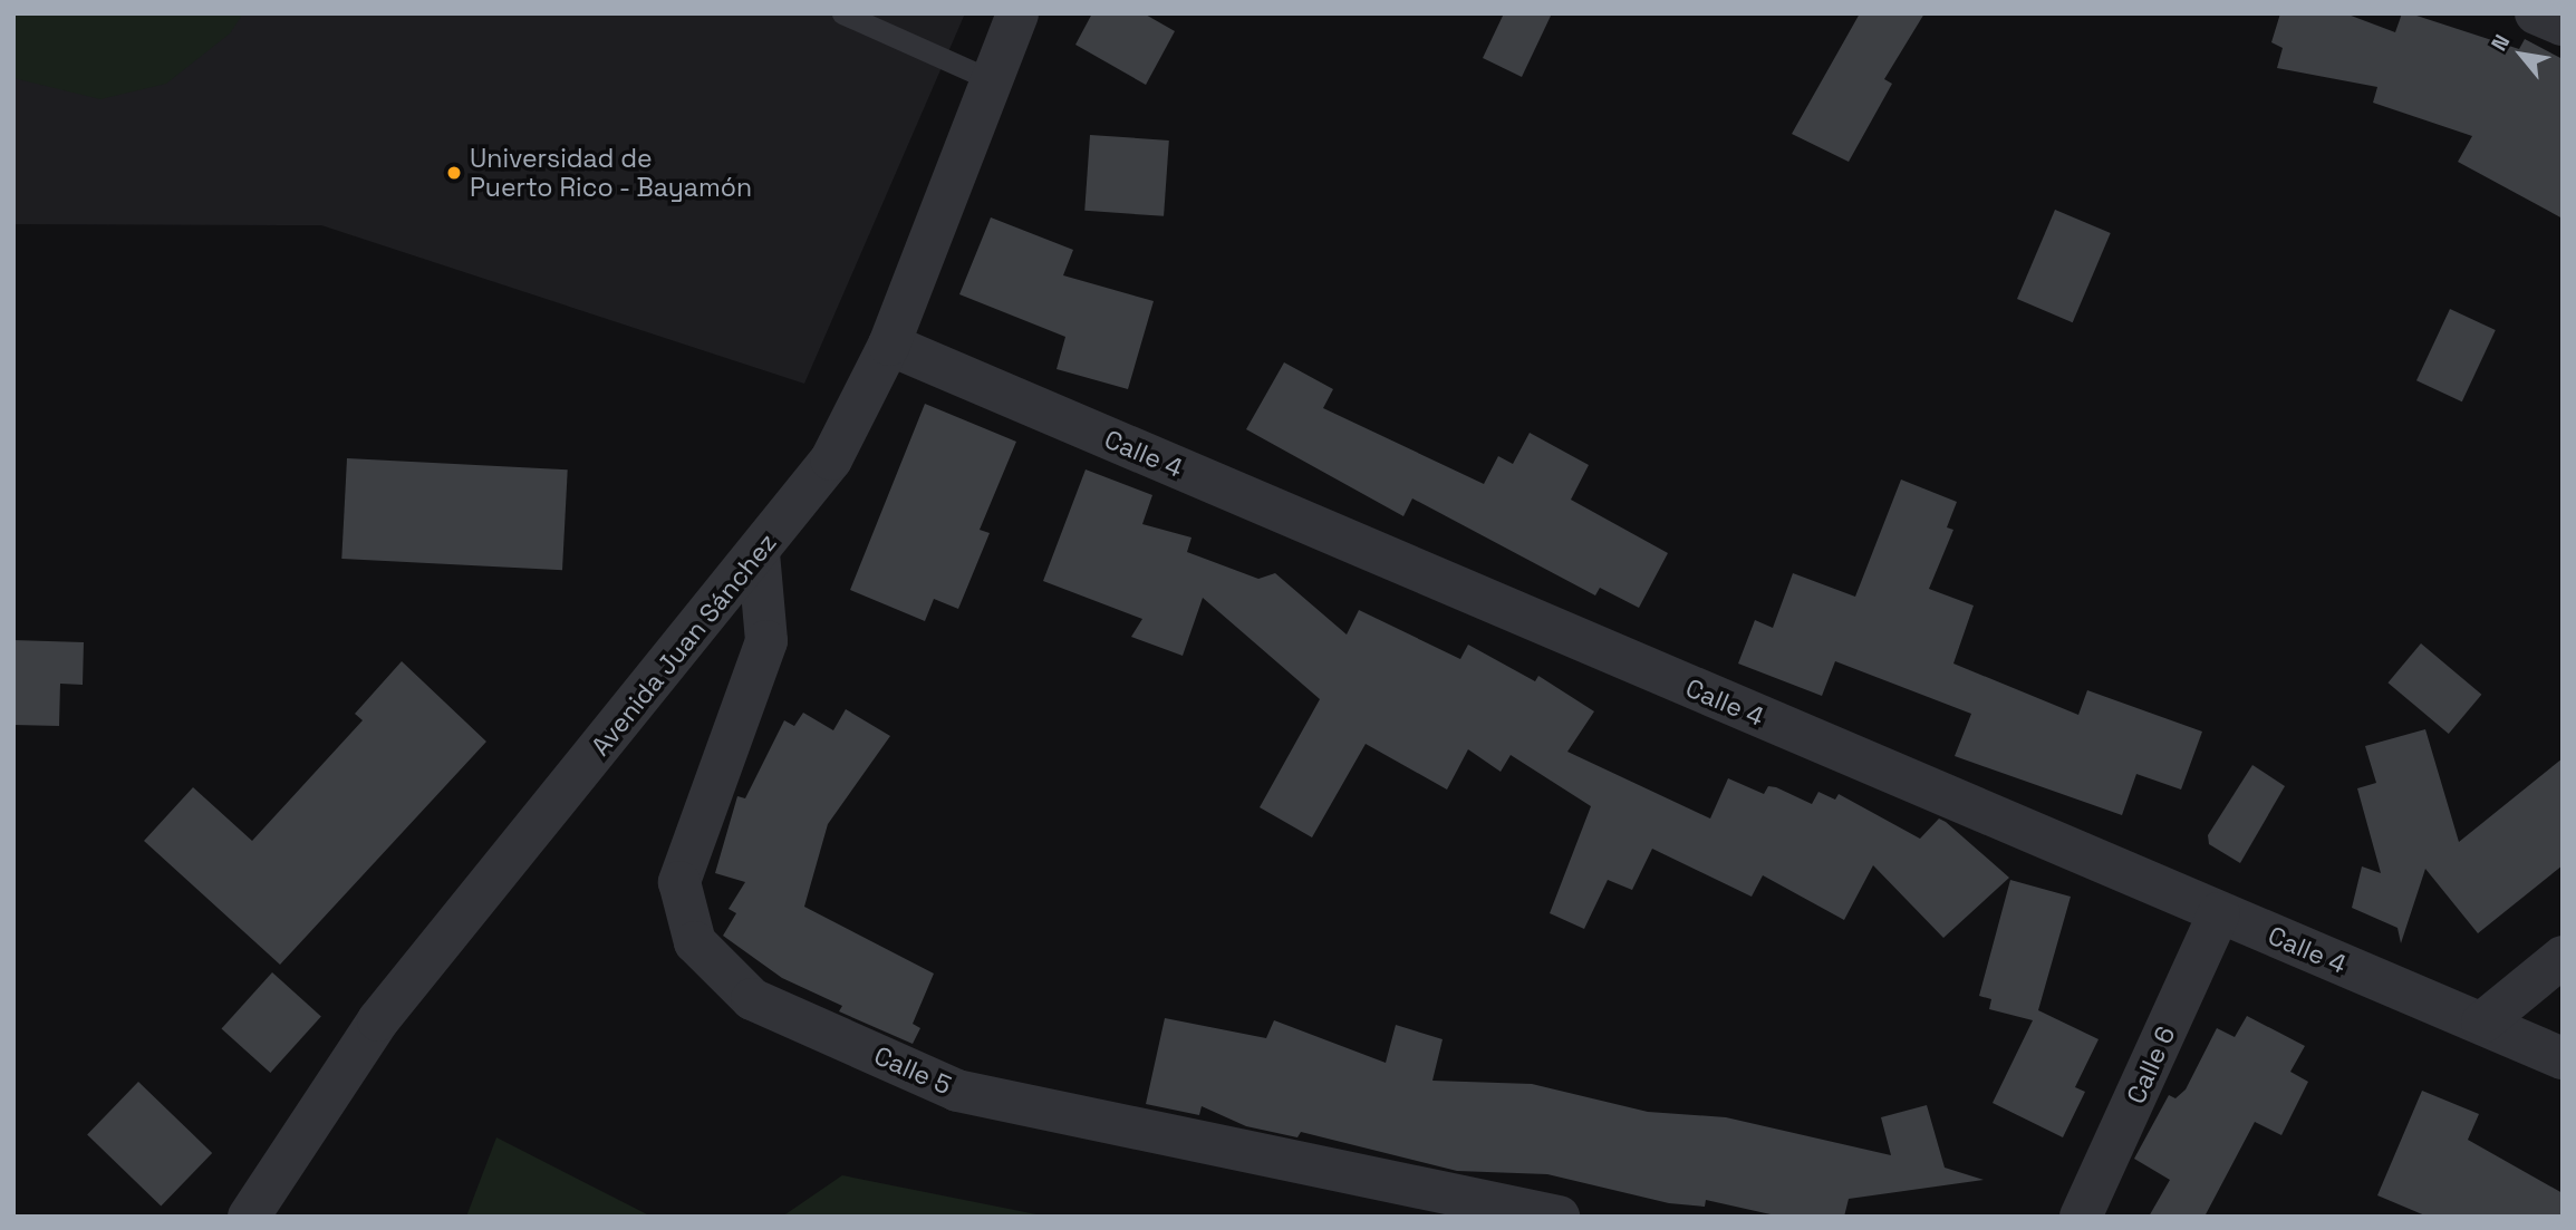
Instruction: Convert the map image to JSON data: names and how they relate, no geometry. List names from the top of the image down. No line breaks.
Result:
{"streets":{"street":["Calle 4","Avenida Juan Sánchez","Calle 6","Calle 5"]},"crossings":[["Calle 4","Avenida Juan Sánchez"],["Calle 4","Calle 6"],["Avenida Juan Sánchez","Calle 5"]],"places":["Universidad de Puerto Rico - Bayamón"],"north":"top left"}
